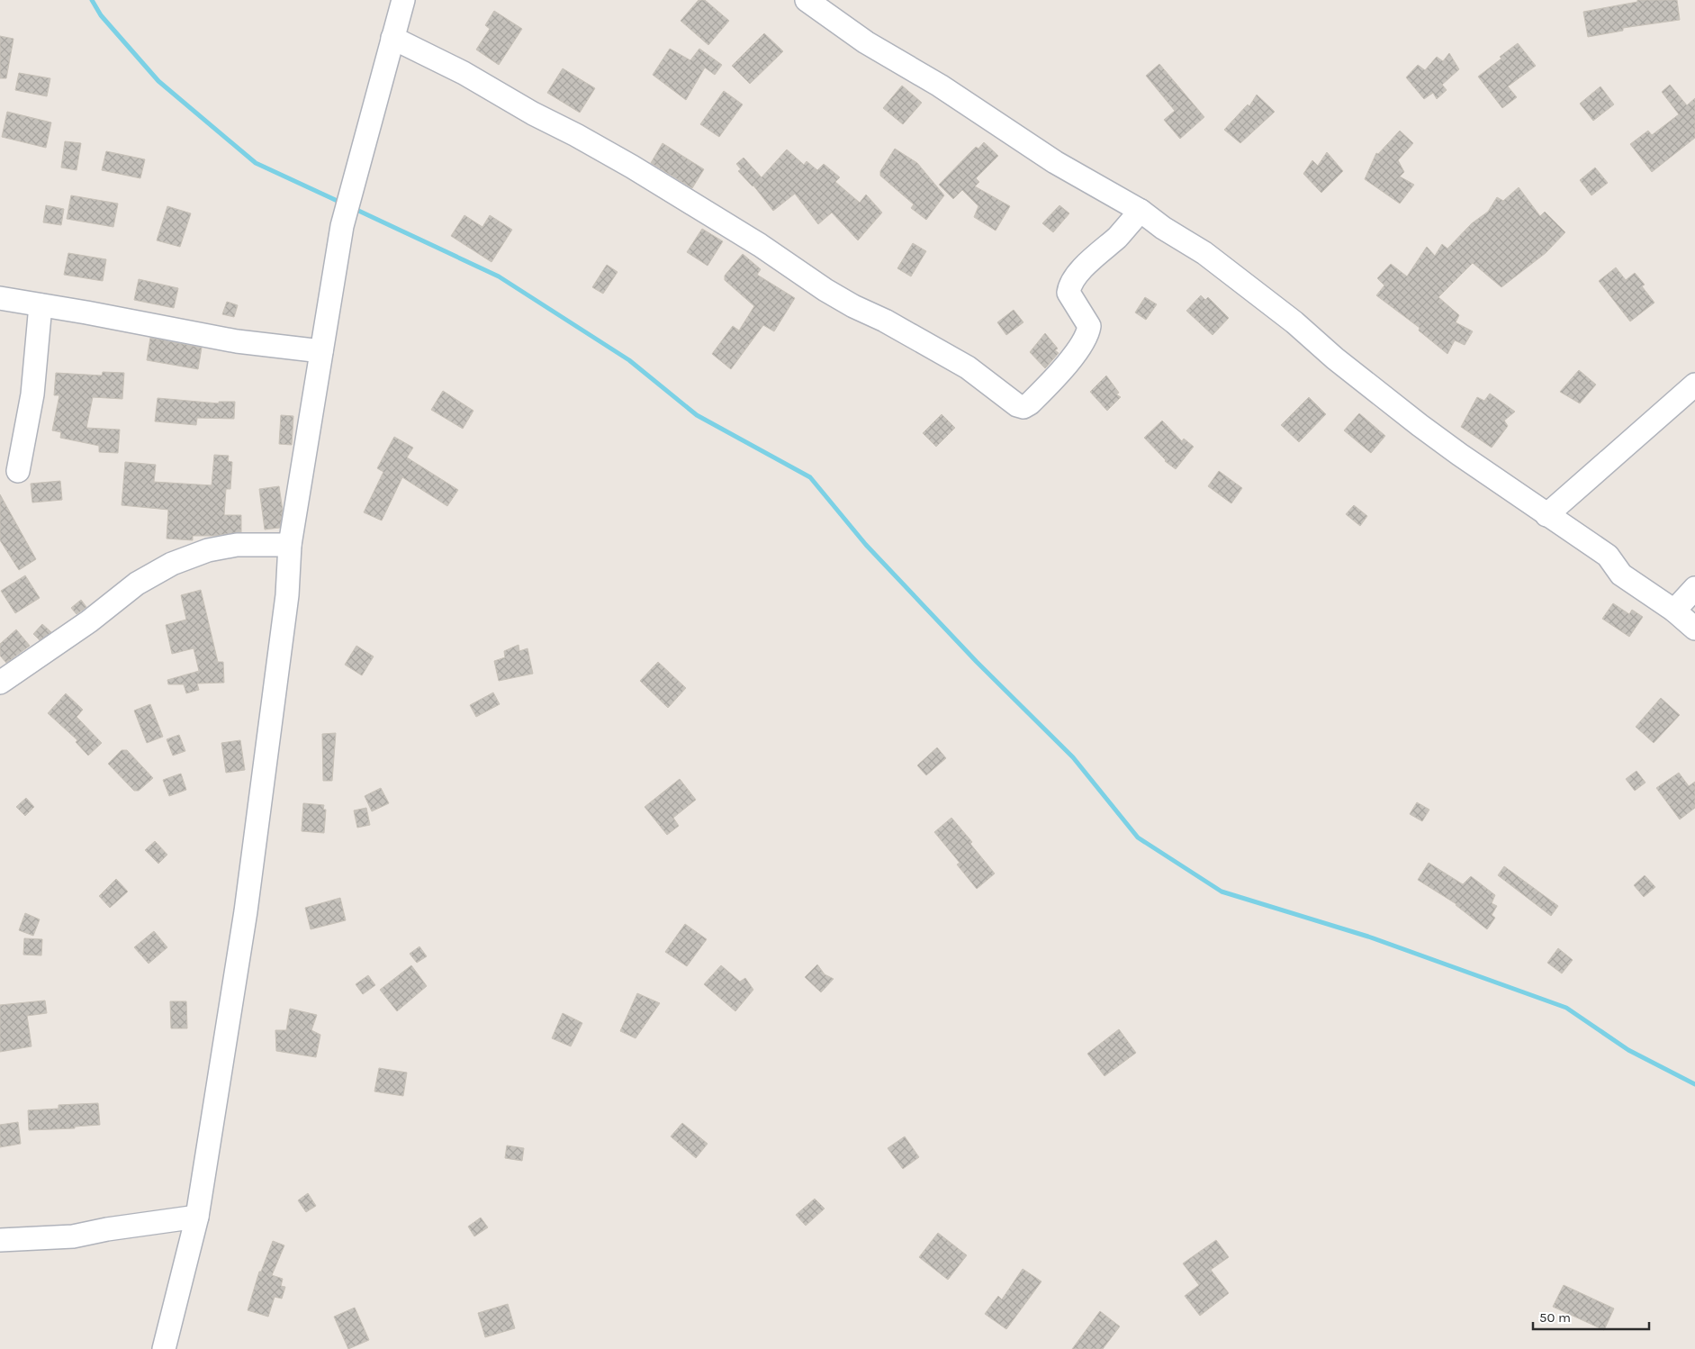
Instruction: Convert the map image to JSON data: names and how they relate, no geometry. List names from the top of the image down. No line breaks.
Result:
{"scale_bar":"50 m"}
